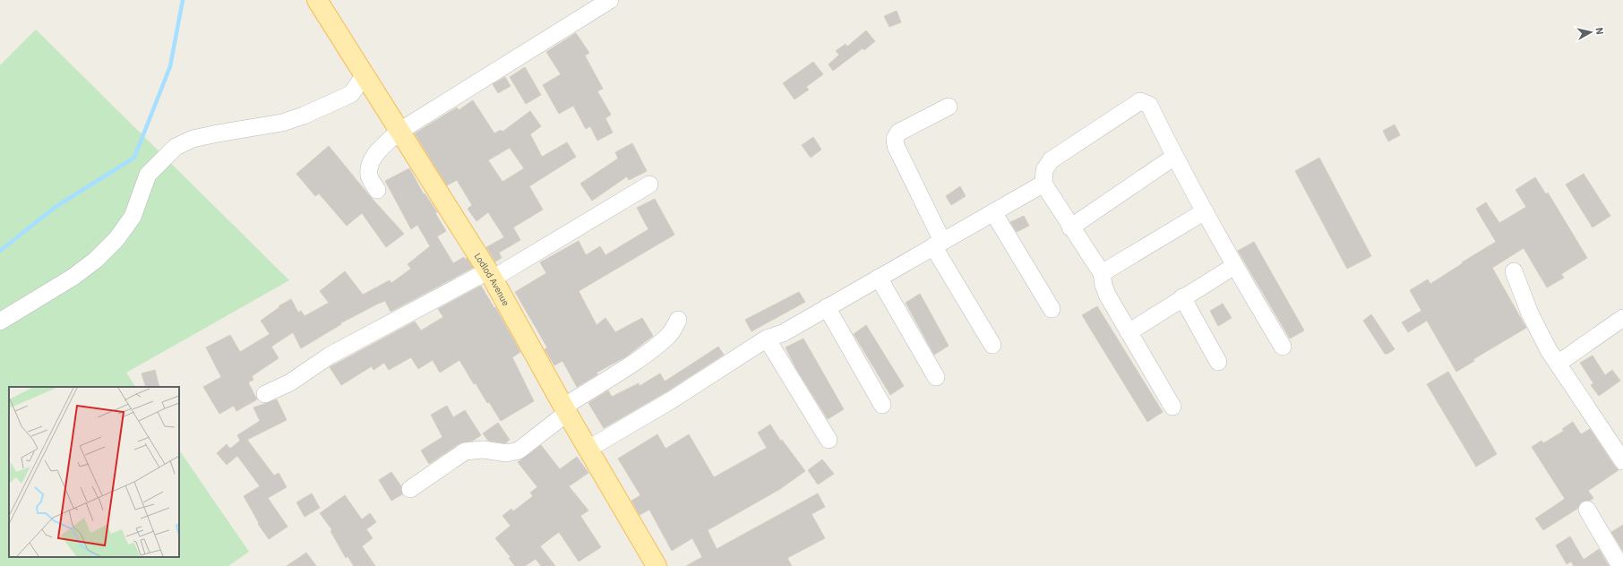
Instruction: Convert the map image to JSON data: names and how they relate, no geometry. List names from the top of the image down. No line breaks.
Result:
{"streets":{"main road":["Lodlod Avenue"]},"north":"right"}
